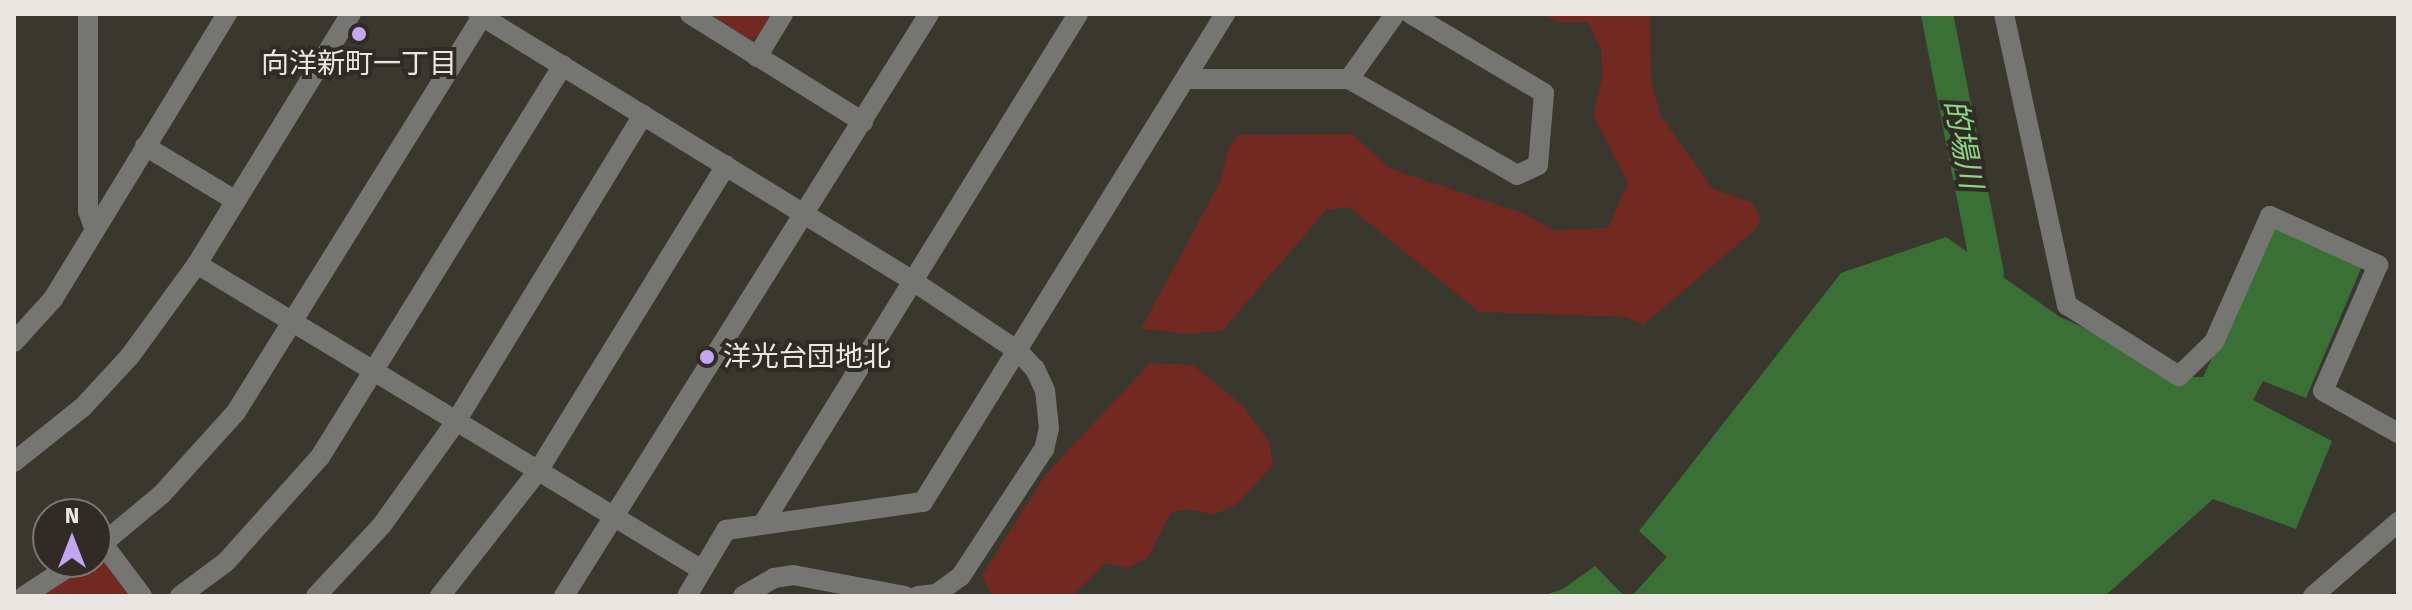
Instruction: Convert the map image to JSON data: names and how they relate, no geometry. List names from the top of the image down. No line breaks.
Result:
{"water":["的場川"],"places":["向洋新町一丁目","洋光台団地北"],"north":"top"}
